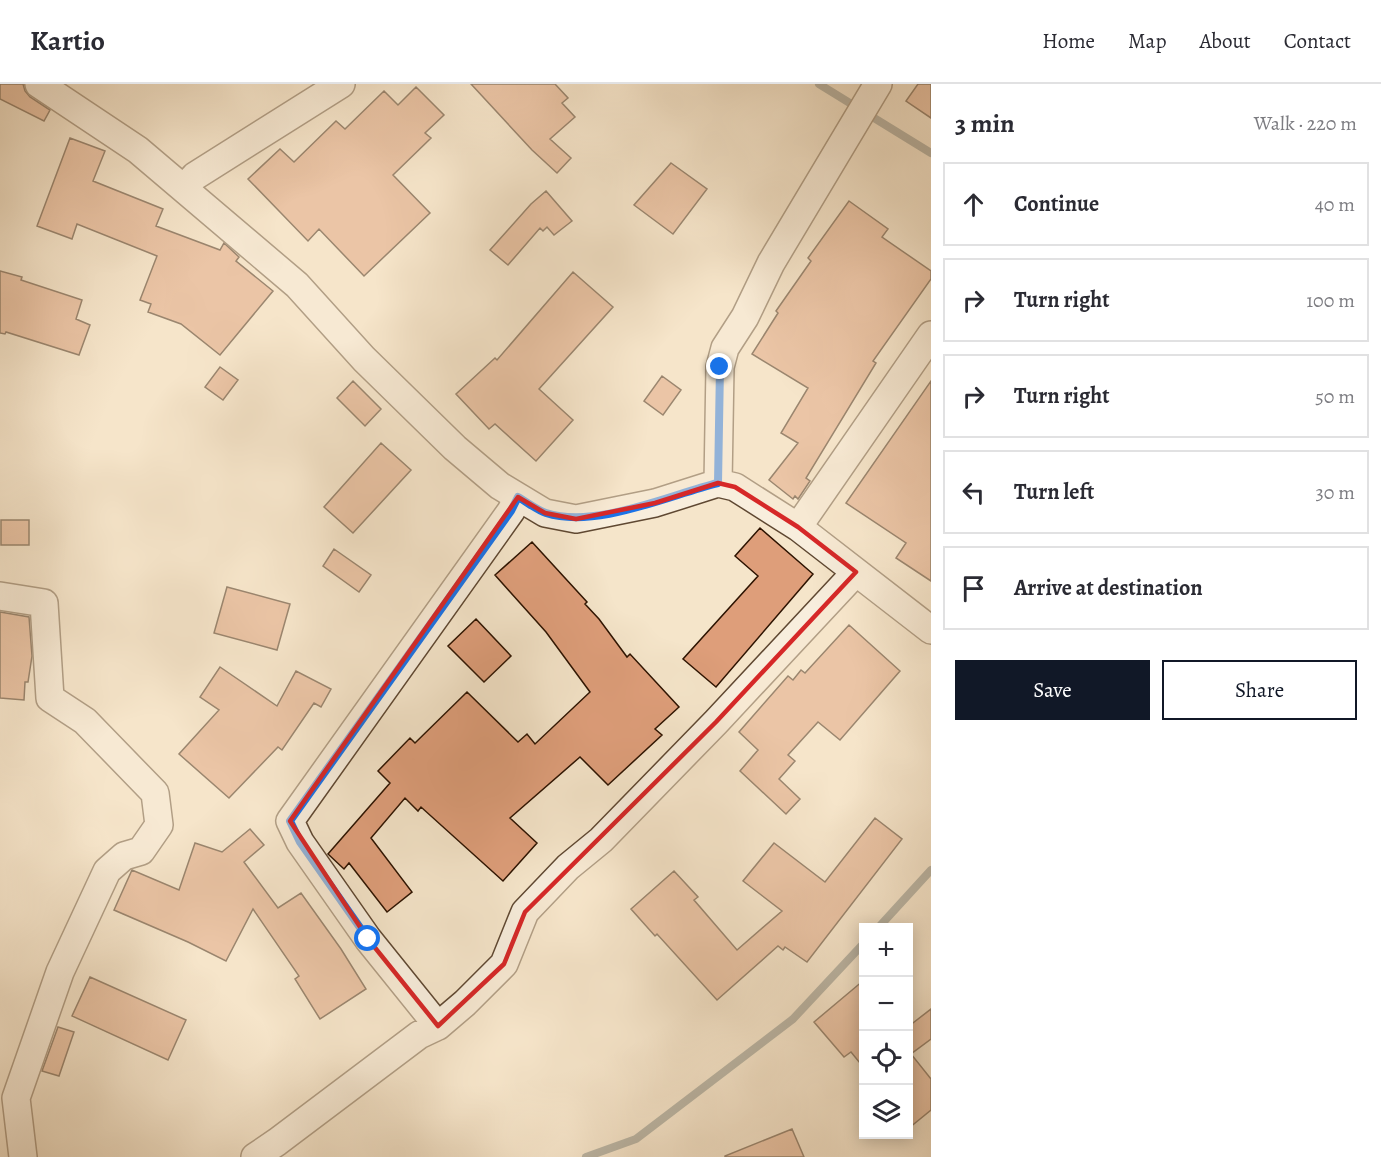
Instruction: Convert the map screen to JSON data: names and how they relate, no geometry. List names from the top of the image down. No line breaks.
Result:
{"page":{"header":"Kartio","nav":["Home","Map","About","Contact"],"heading":["3 min","Walk · 220 m"],"list":[["Continue","40 m"],["Turn right","100 m"],["Turn right","50 m"],["Turn left","30 m"],"Arrive at destination"],"buttons":["Save","Share"],"map_buttons":["+","−"]}}
